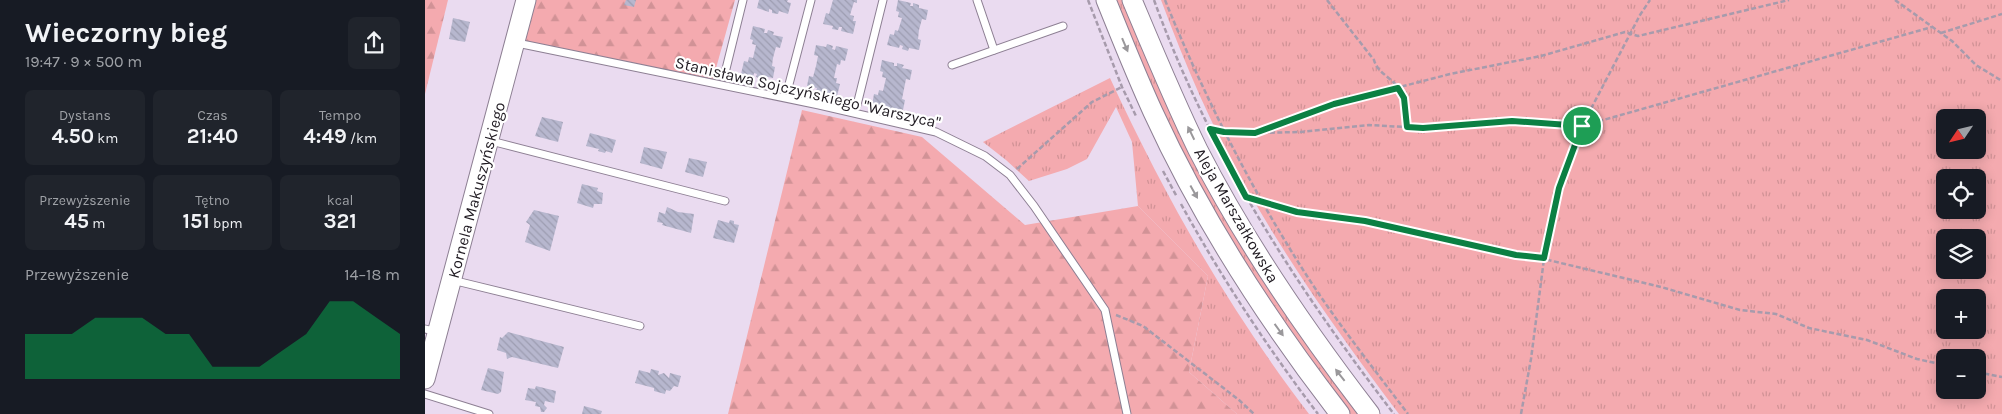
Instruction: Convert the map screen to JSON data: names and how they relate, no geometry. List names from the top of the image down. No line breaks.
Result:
{"streets":{"main road":["Kornela Makuszyńskiego","Aleja Marszałkowska"],"lane":["Stanisława Sojczyńskiego \"Warszyca\""]},"crossings":[["Stanisława Sojczyńskiego \"Warszyca\"","Kornela Makuszyńskiego"]],"north":"bottom left","page":{"heading":["Wieczorny bieg","19:47 · 9 × 500 m"],"stats":[["Dystans","4.50 km"],["Czas","21:40"],["Tempo","4:49 /km"],["Przewyższenie","45 m"],["Tętno","151 bpm"],["kcal","321"]],"map_buttons":["+","−"],"chart":["Przewyższenie","14–18 m"]}}
